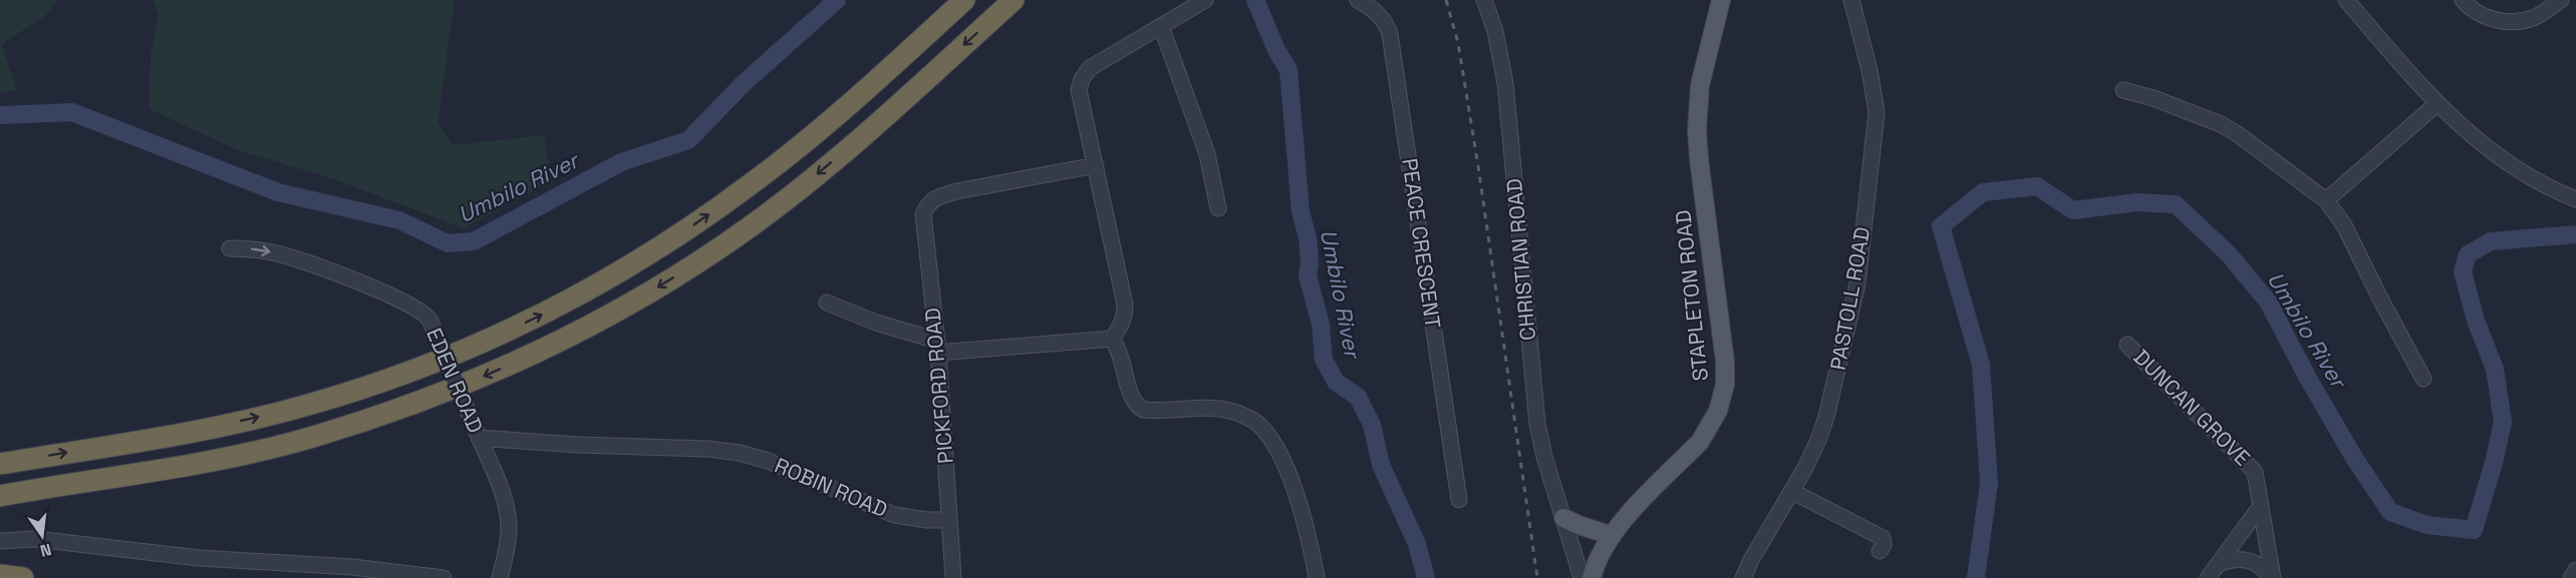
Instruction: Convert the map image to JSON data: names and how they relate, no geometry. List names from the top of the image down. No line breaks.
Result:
{"streets":{"main road":["STAPLETON ROAD"],"street":["PEACE CRESCENT","CHRISTIAN ROAD","PASTOLL ROAD","EDEN ROAD","PICKFORD ROAD","DUNCAN GROVE","ROBIN ROAD"]},"crossings":[["EDEN ROAD","ROBIN ROAD"],["PICKFORD ROAD","ROBIN ROAD"]],"one_way":["EDEN ROAD"],"water":["Umbilo River"],"north":"bottom"}
